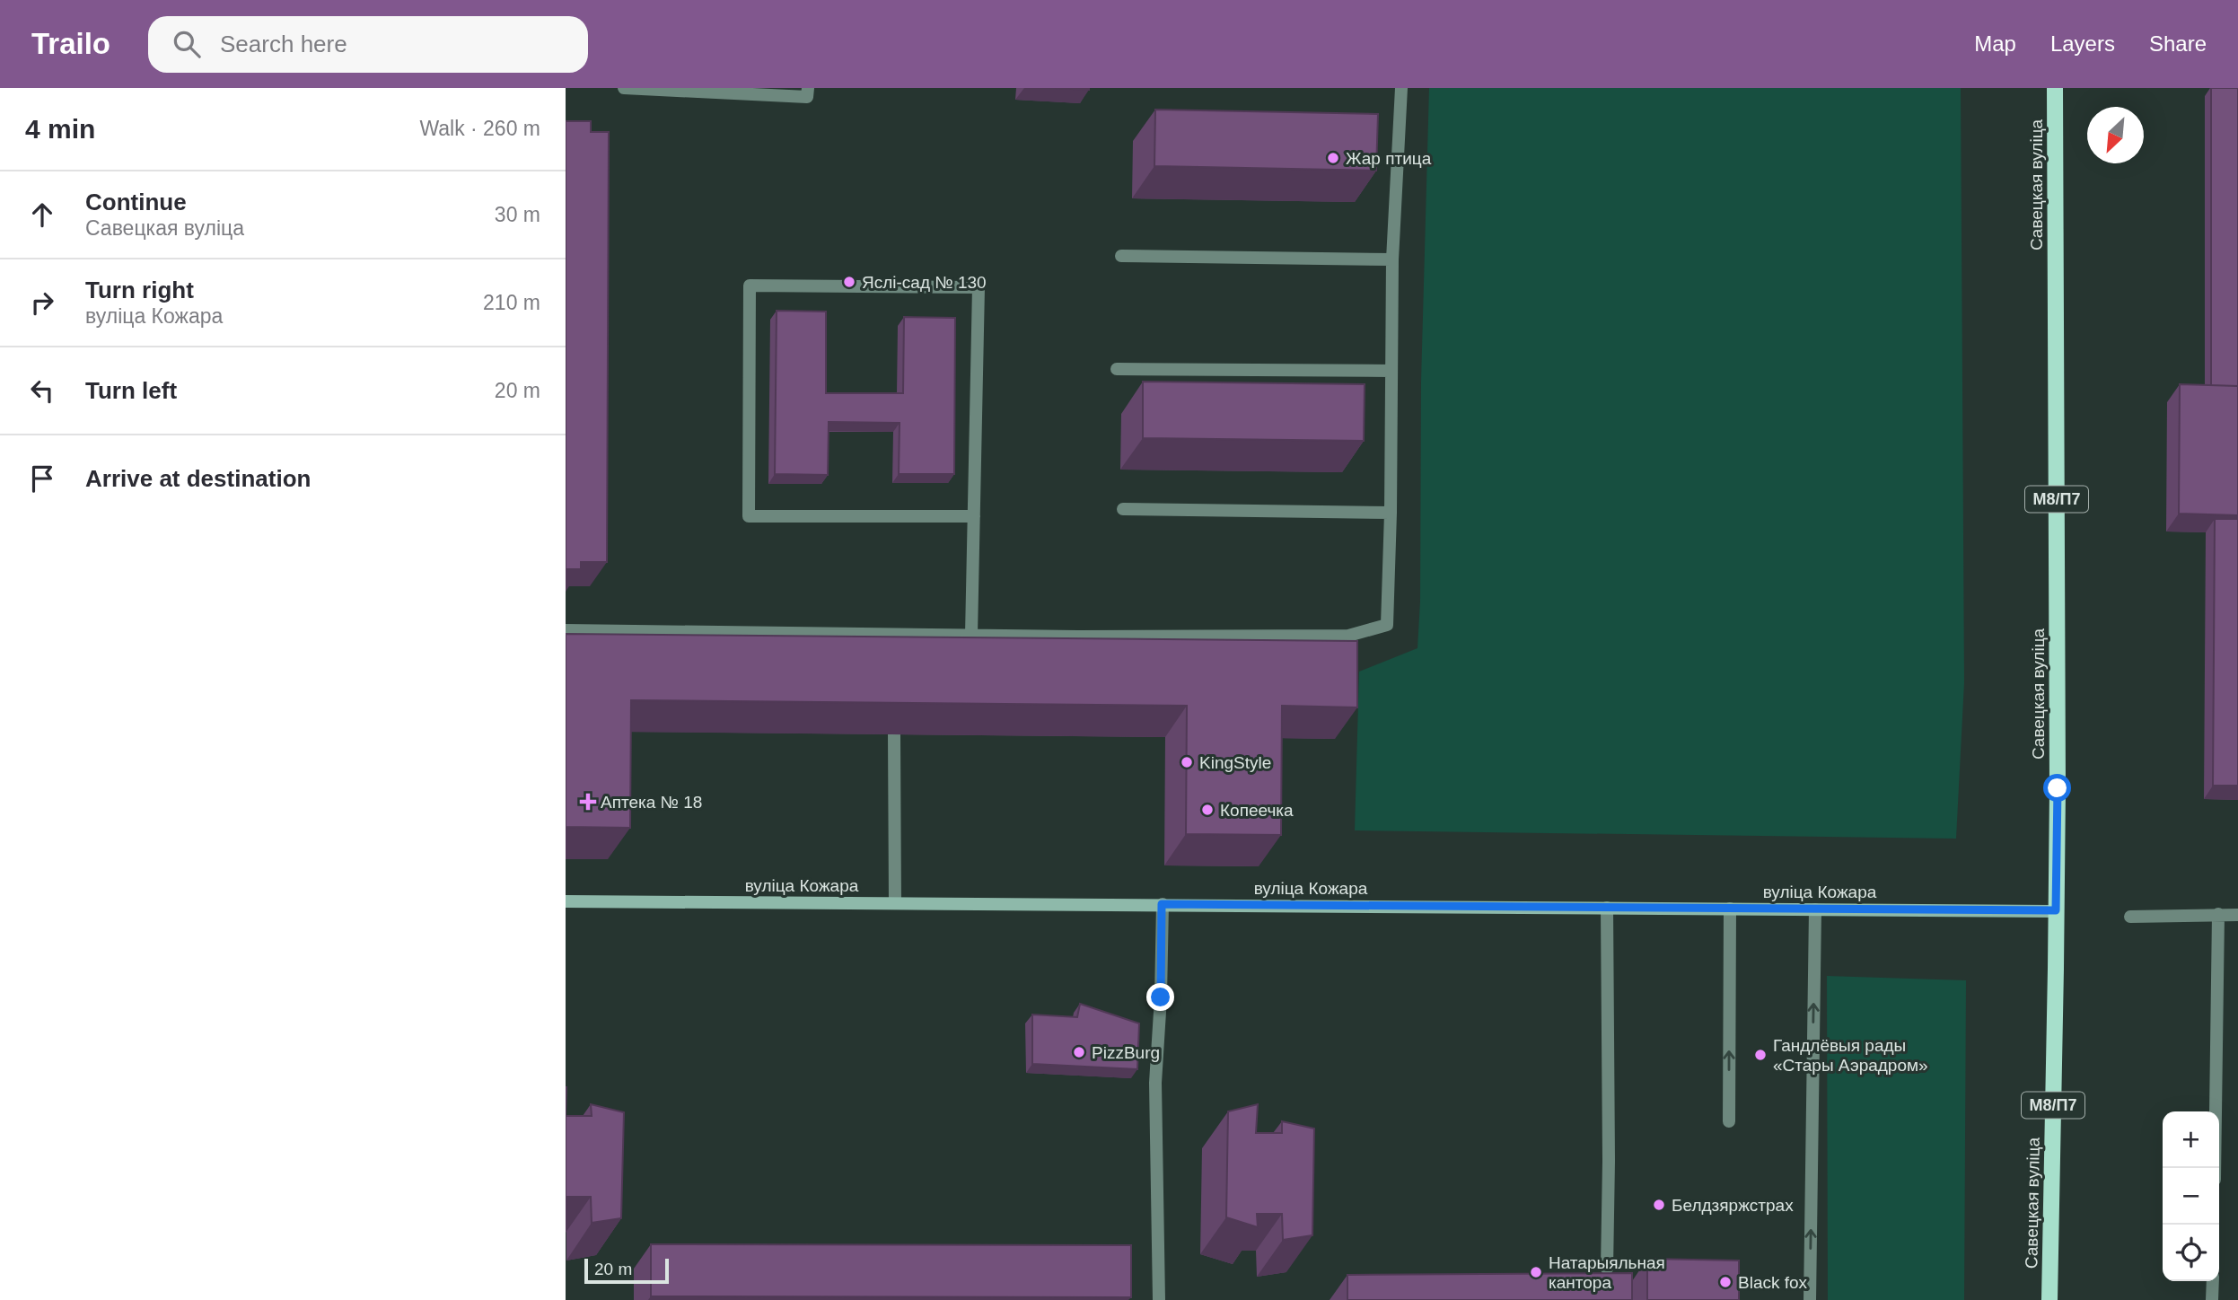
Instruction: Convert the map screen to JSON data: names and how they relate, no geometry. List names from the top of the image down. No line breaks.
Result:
{"streets":{"main road":["Савецкая вуліца","М8/П7","вуліца Кожара"]},"crossings":[["Савецкая вуліца","вуліца Кожара"]],"places":{"other":["Жар птица","Яслі-сад № 130","KingStyle","Копеечка","PizzBurg","Гандлёвыя рады «Стары Аэрадром»","Белдзяржстрах","Натарыяльная кантора","Black fox"],"health":["Аптека № 18"]},"scale_bar":"20 m","north":"bottom left","page":{"header":"Trailo","search":"Search here","nav":["Map","Layers","Share"],"heading":["4 min","Walk · 260 m"],"list":[["Continue","Савецкая вуліца","30 m"],["Turn right","вуліца Кожара","210 m"],["Turn left","20 m"],"Arrive at destination"],"map_buttons":["+","−"],"scale":"20 m"}}
